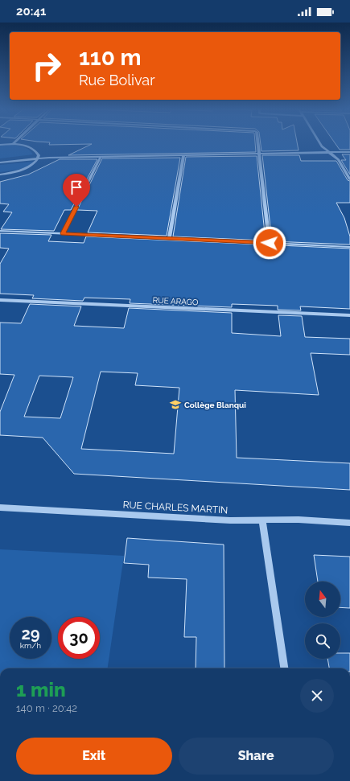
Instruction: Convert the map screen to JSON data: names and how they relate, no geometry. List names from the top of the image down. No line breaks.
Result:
{"streets":{"street":["RUE ARAGO","RUE CHARLES MARTIN"]},"places":{"school or university":["Collège Blanqui"]},"north":"top","page":{"status":"20:41","turn":["110 m","Rue Bolivar"],"speed":"29 km/h","limit":"30","heading":["1 min","140 m · 20:42"],"buttons":["Exit","Share"]}}
